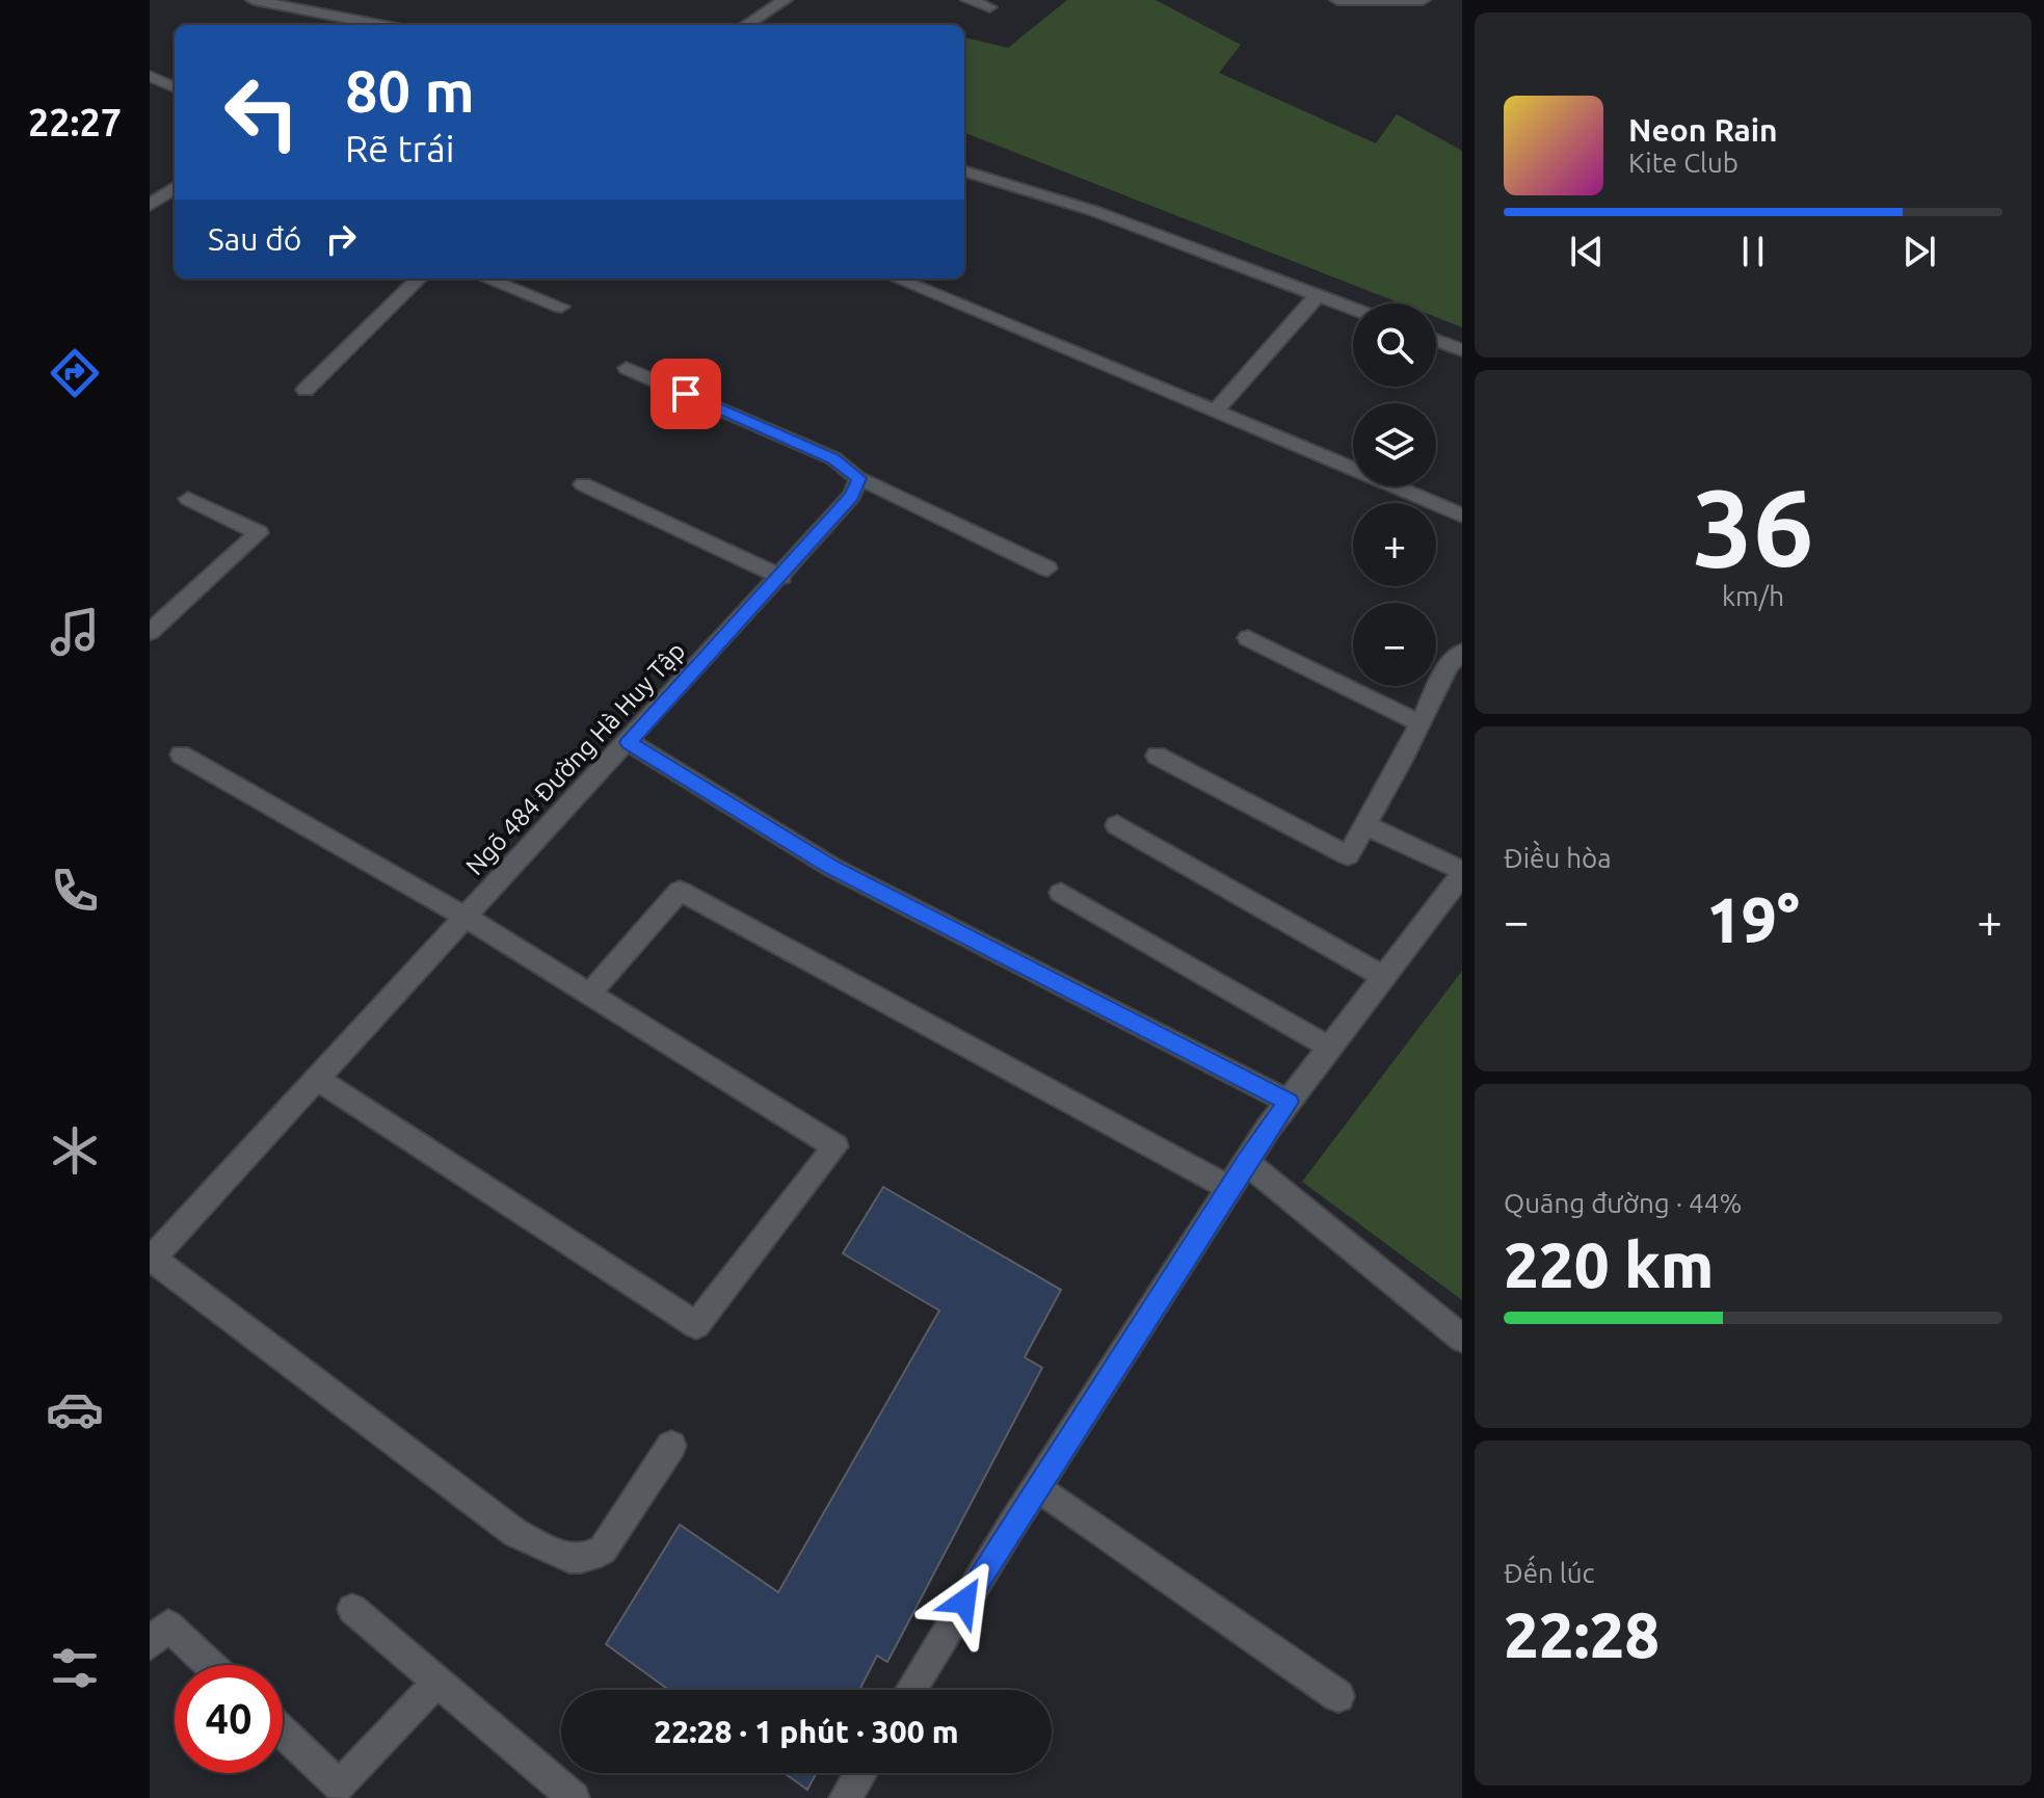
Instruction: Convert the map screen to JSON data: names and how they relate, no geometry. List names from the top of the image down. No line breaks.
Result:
{"streets":{"street":["Ngõ 484 Đường Hà Huy Tập"]},"page":{"tabs":"22:27","turn":["80 m","Rẽ trái"],"song":["Neon Rain","Kite Club"],"then":"Sau đó","map_buttons":["+","−"],"tile":[["36","km/h"],"Điều hòa",["Quãng đường · 44%","220 km"],["Đến lúc","22:28"]],"heat":["−","19°","+"],"limit":"40","trip":"22:28 · 1 phút · 300 m"}}
